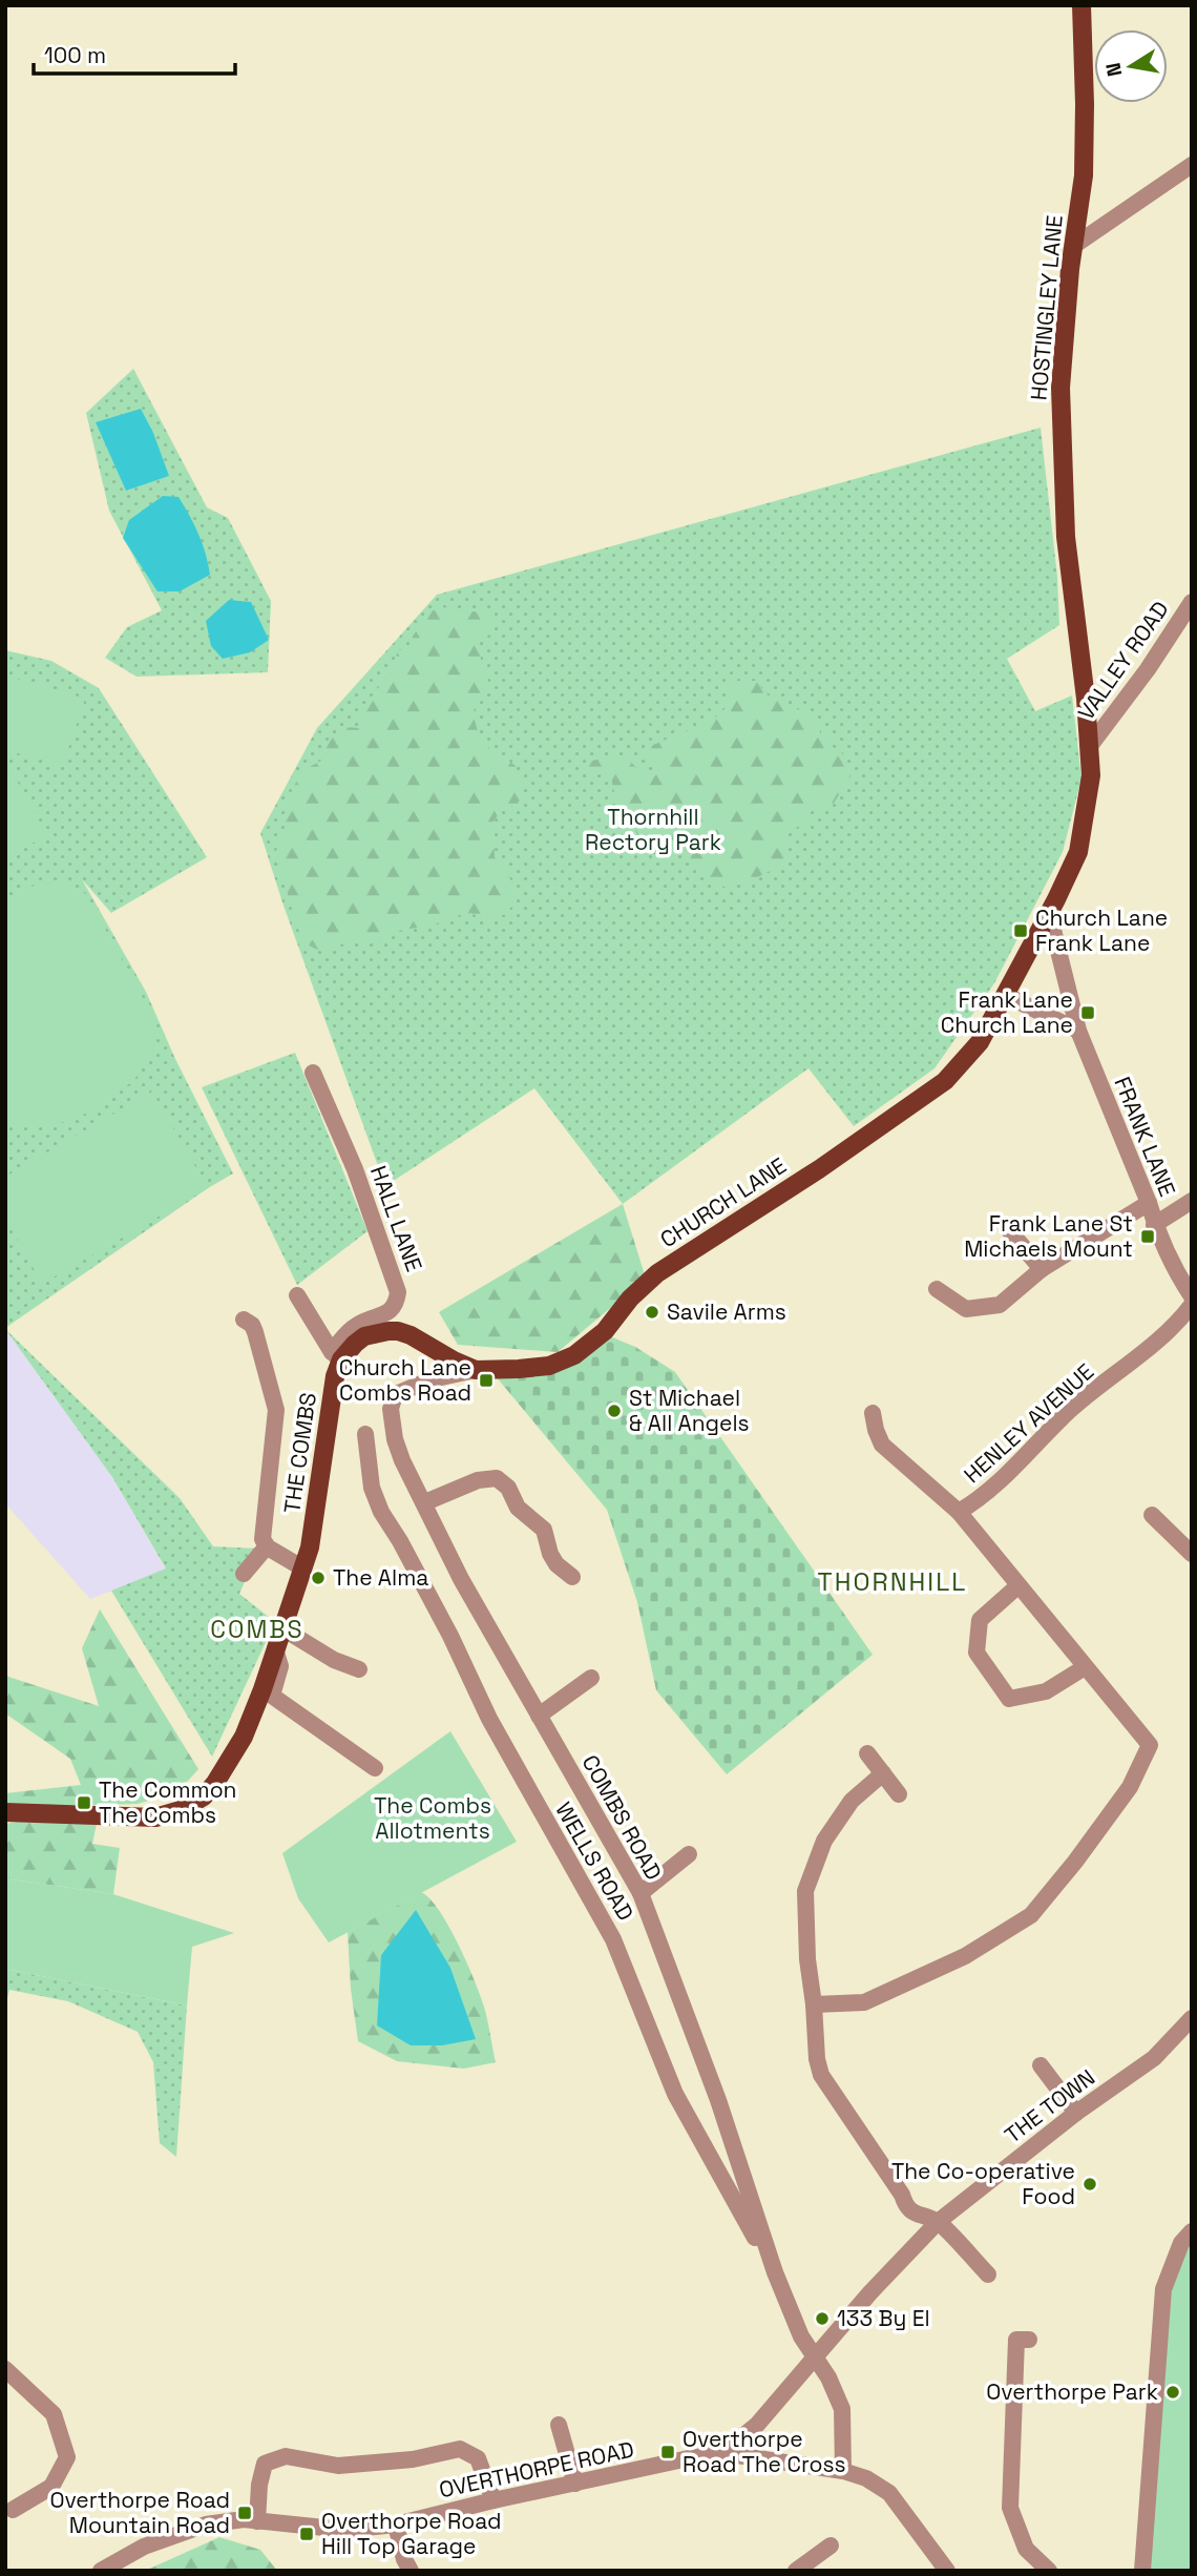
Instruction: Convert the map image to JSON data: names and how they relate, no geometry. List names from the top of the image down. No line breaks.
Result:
{"streets":{"main road":["HOSTINGLEY LANE","CHURCH LANE","THE COMBS"],"street":["VALLEY ROAD","FRANK LANE","HALL LANE","HENLEY AVENUE","COMBS ROAD","WELLS ROAD","THE TOWN","OVERTHORPE ROAD"]},"crossings":[["HOSTINGLEY LANE","VALLEY ROAD"],["HOSTINGLEY LANE","FRANK LANE"],["HOSTINGLEY LANE","CHURCH LANE"],["FRANK LANE","CHURCH LANE"],["CHURCH LANE","HALL LANE"],["CHURCH LANE","THE COMBS"],["CHURCH LANE","COMBS ROAD"],["HALL LANE","THE COMBS"],["COMBS ROAD","WELLS ROAD"],["COMBS ROAD","THE TOWN"],["COMBS ROAD","OVERTHORPE ROAD"],["THE TOWN","OVERTHORPE ROAD"]],"districts":["THORNHILL","COMBS"],"parks":["Thornhill Rectory Park","The Combs Allotments"],"places":{"transit":["Church Lane Frank Lane","Frank Lane Church Lane","Frank Lane St Michaels Mount","Church Lane Combs Road","The Common The Combs","Overthorpe Road The Cross","Overthorpe Road Mountain Road","Overthorpe Road Hill Top Garage"],"other":["Savile Arms","St Michael & All Angels","The Alma","The Co-operative Food","133 By El","Overthorpe Park"]},"scale_bar":"100 m","north":"left"}
